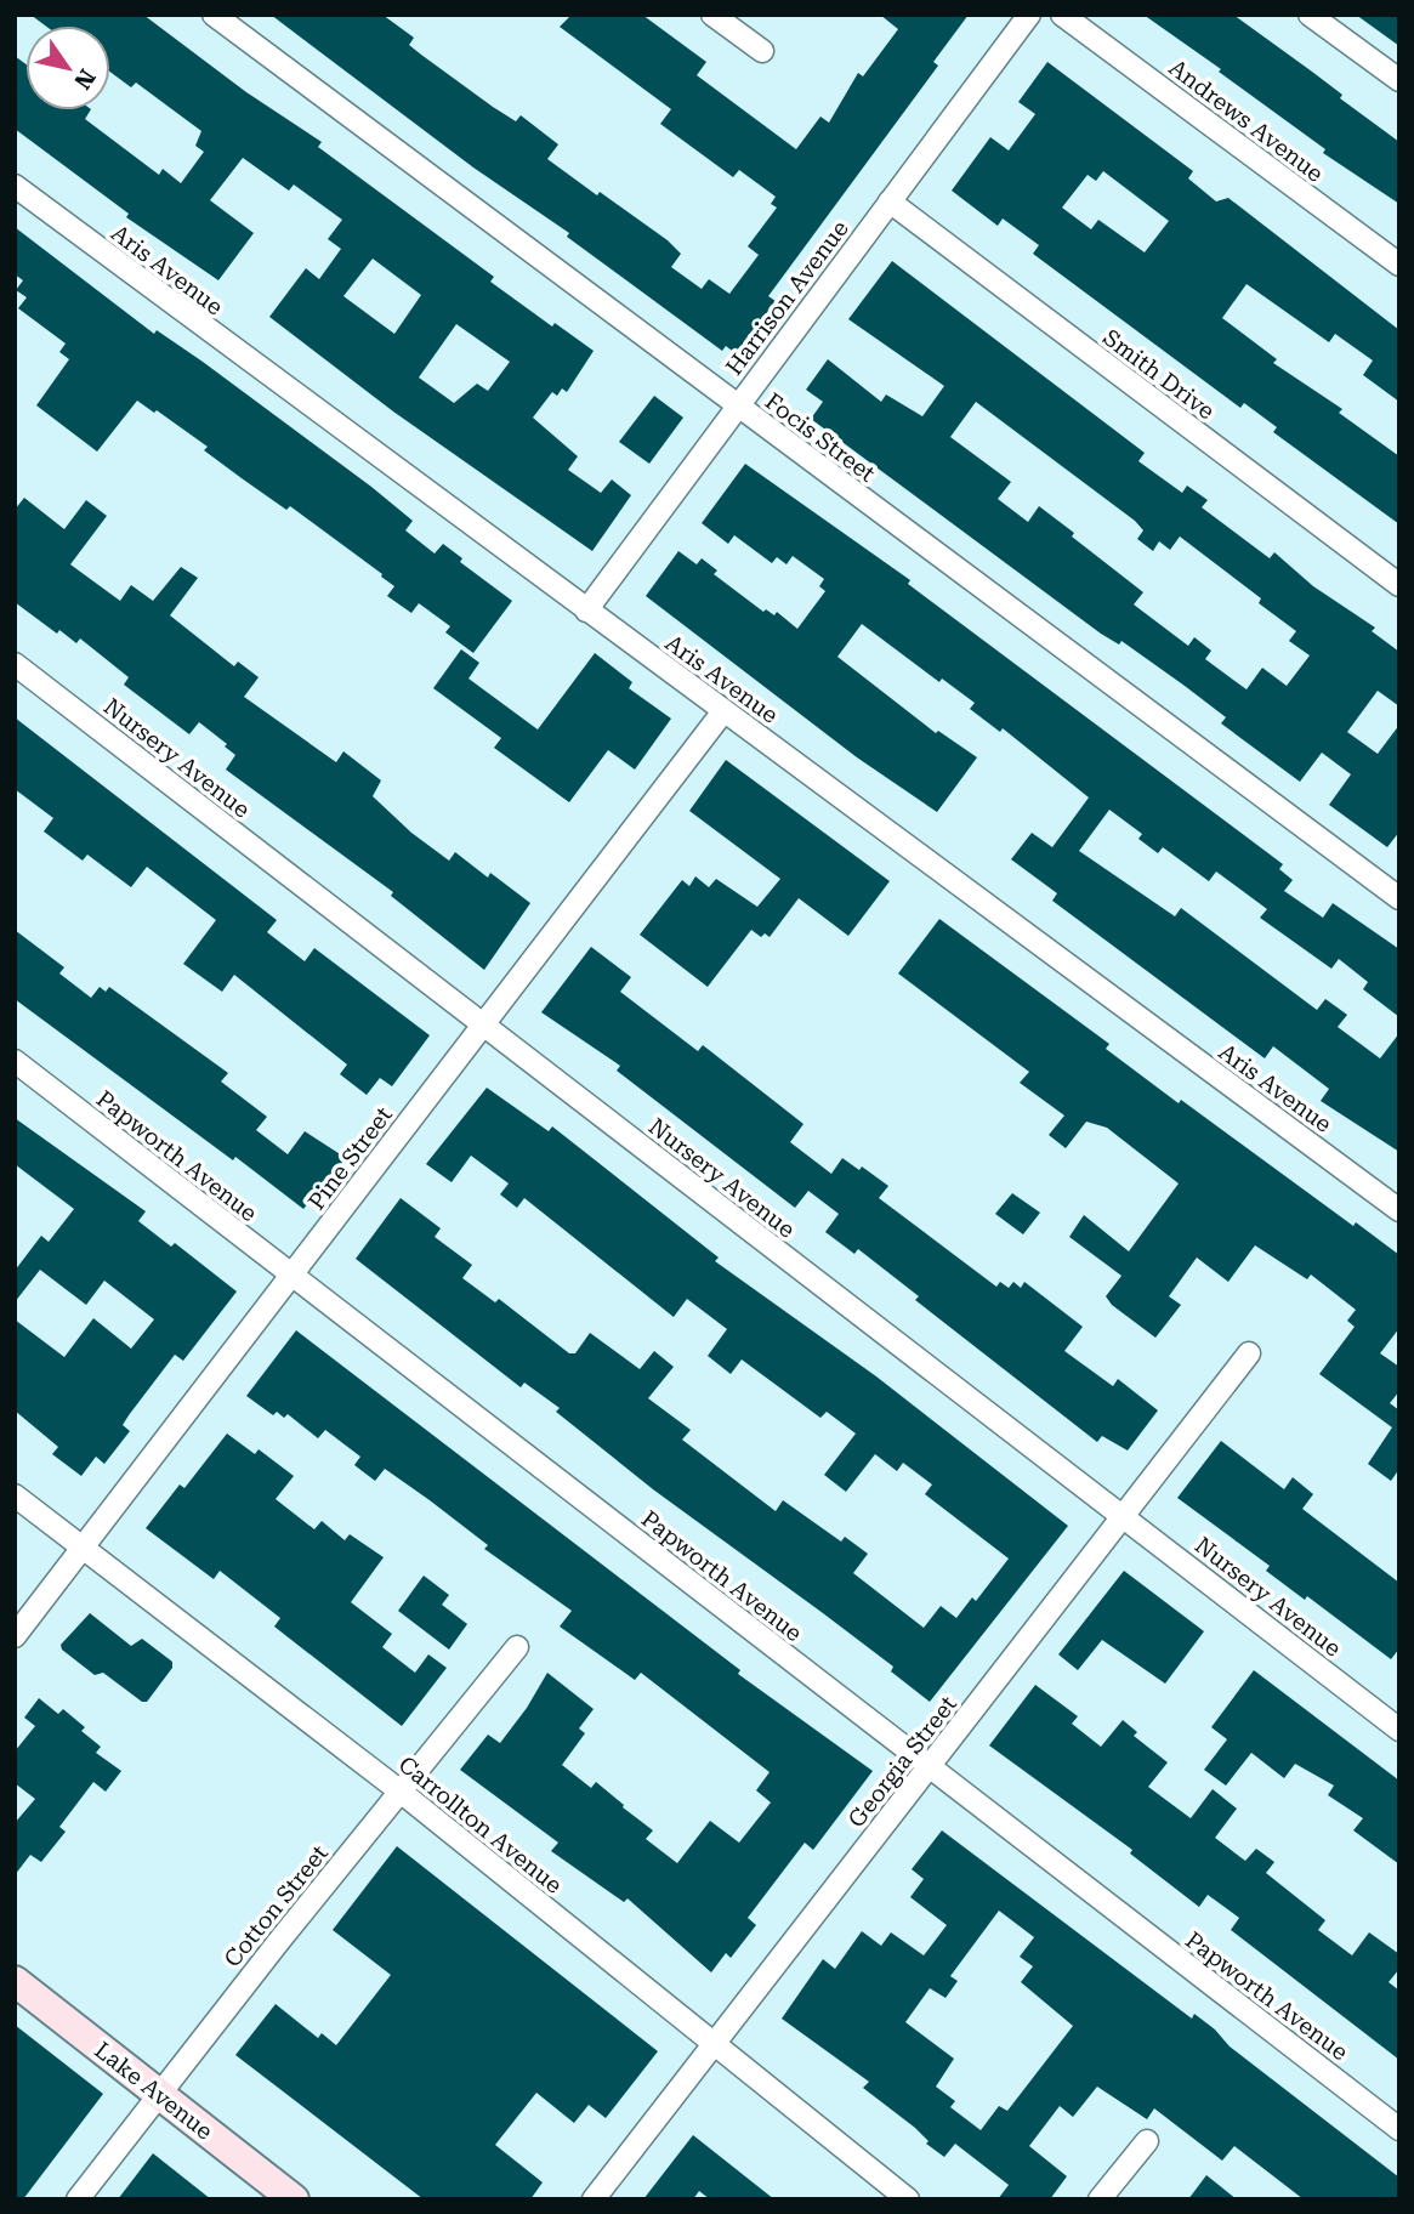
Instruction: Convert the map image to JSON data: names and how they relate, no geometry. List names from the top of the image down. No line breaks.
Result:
{"streets":{"street":["Andrews Avenue","Aris Avenue","Harrison Avenue","Smith Drive","Focis Street","Nursery Avenue","Papworth Avenue","Pine Street","Georgia Street","Carrollton Avenue","Cotton Street","Lake Avenue"]},"crossings":[["Aris Avenue","Harrison Avenue"],["Aris Avenue","Pine Street"],["Harrison Avenue","Smith Drive"],["Harrison Avenue","Focis Street"],["Nursery Avenue","Pine Street"],["Nursery Avenue","Georgia Street"],["Papworth Avenue","Pine Street"],["Papworth Avenue","Georgia Street"],["Pine Street","Carrollton Avenue"],["Georgia Street","Carrollton Avenue"],["Carrollton Avenue","Cotton Street"],["Cotton Street","Lake Avenue"]],"north":"bottom right"}
